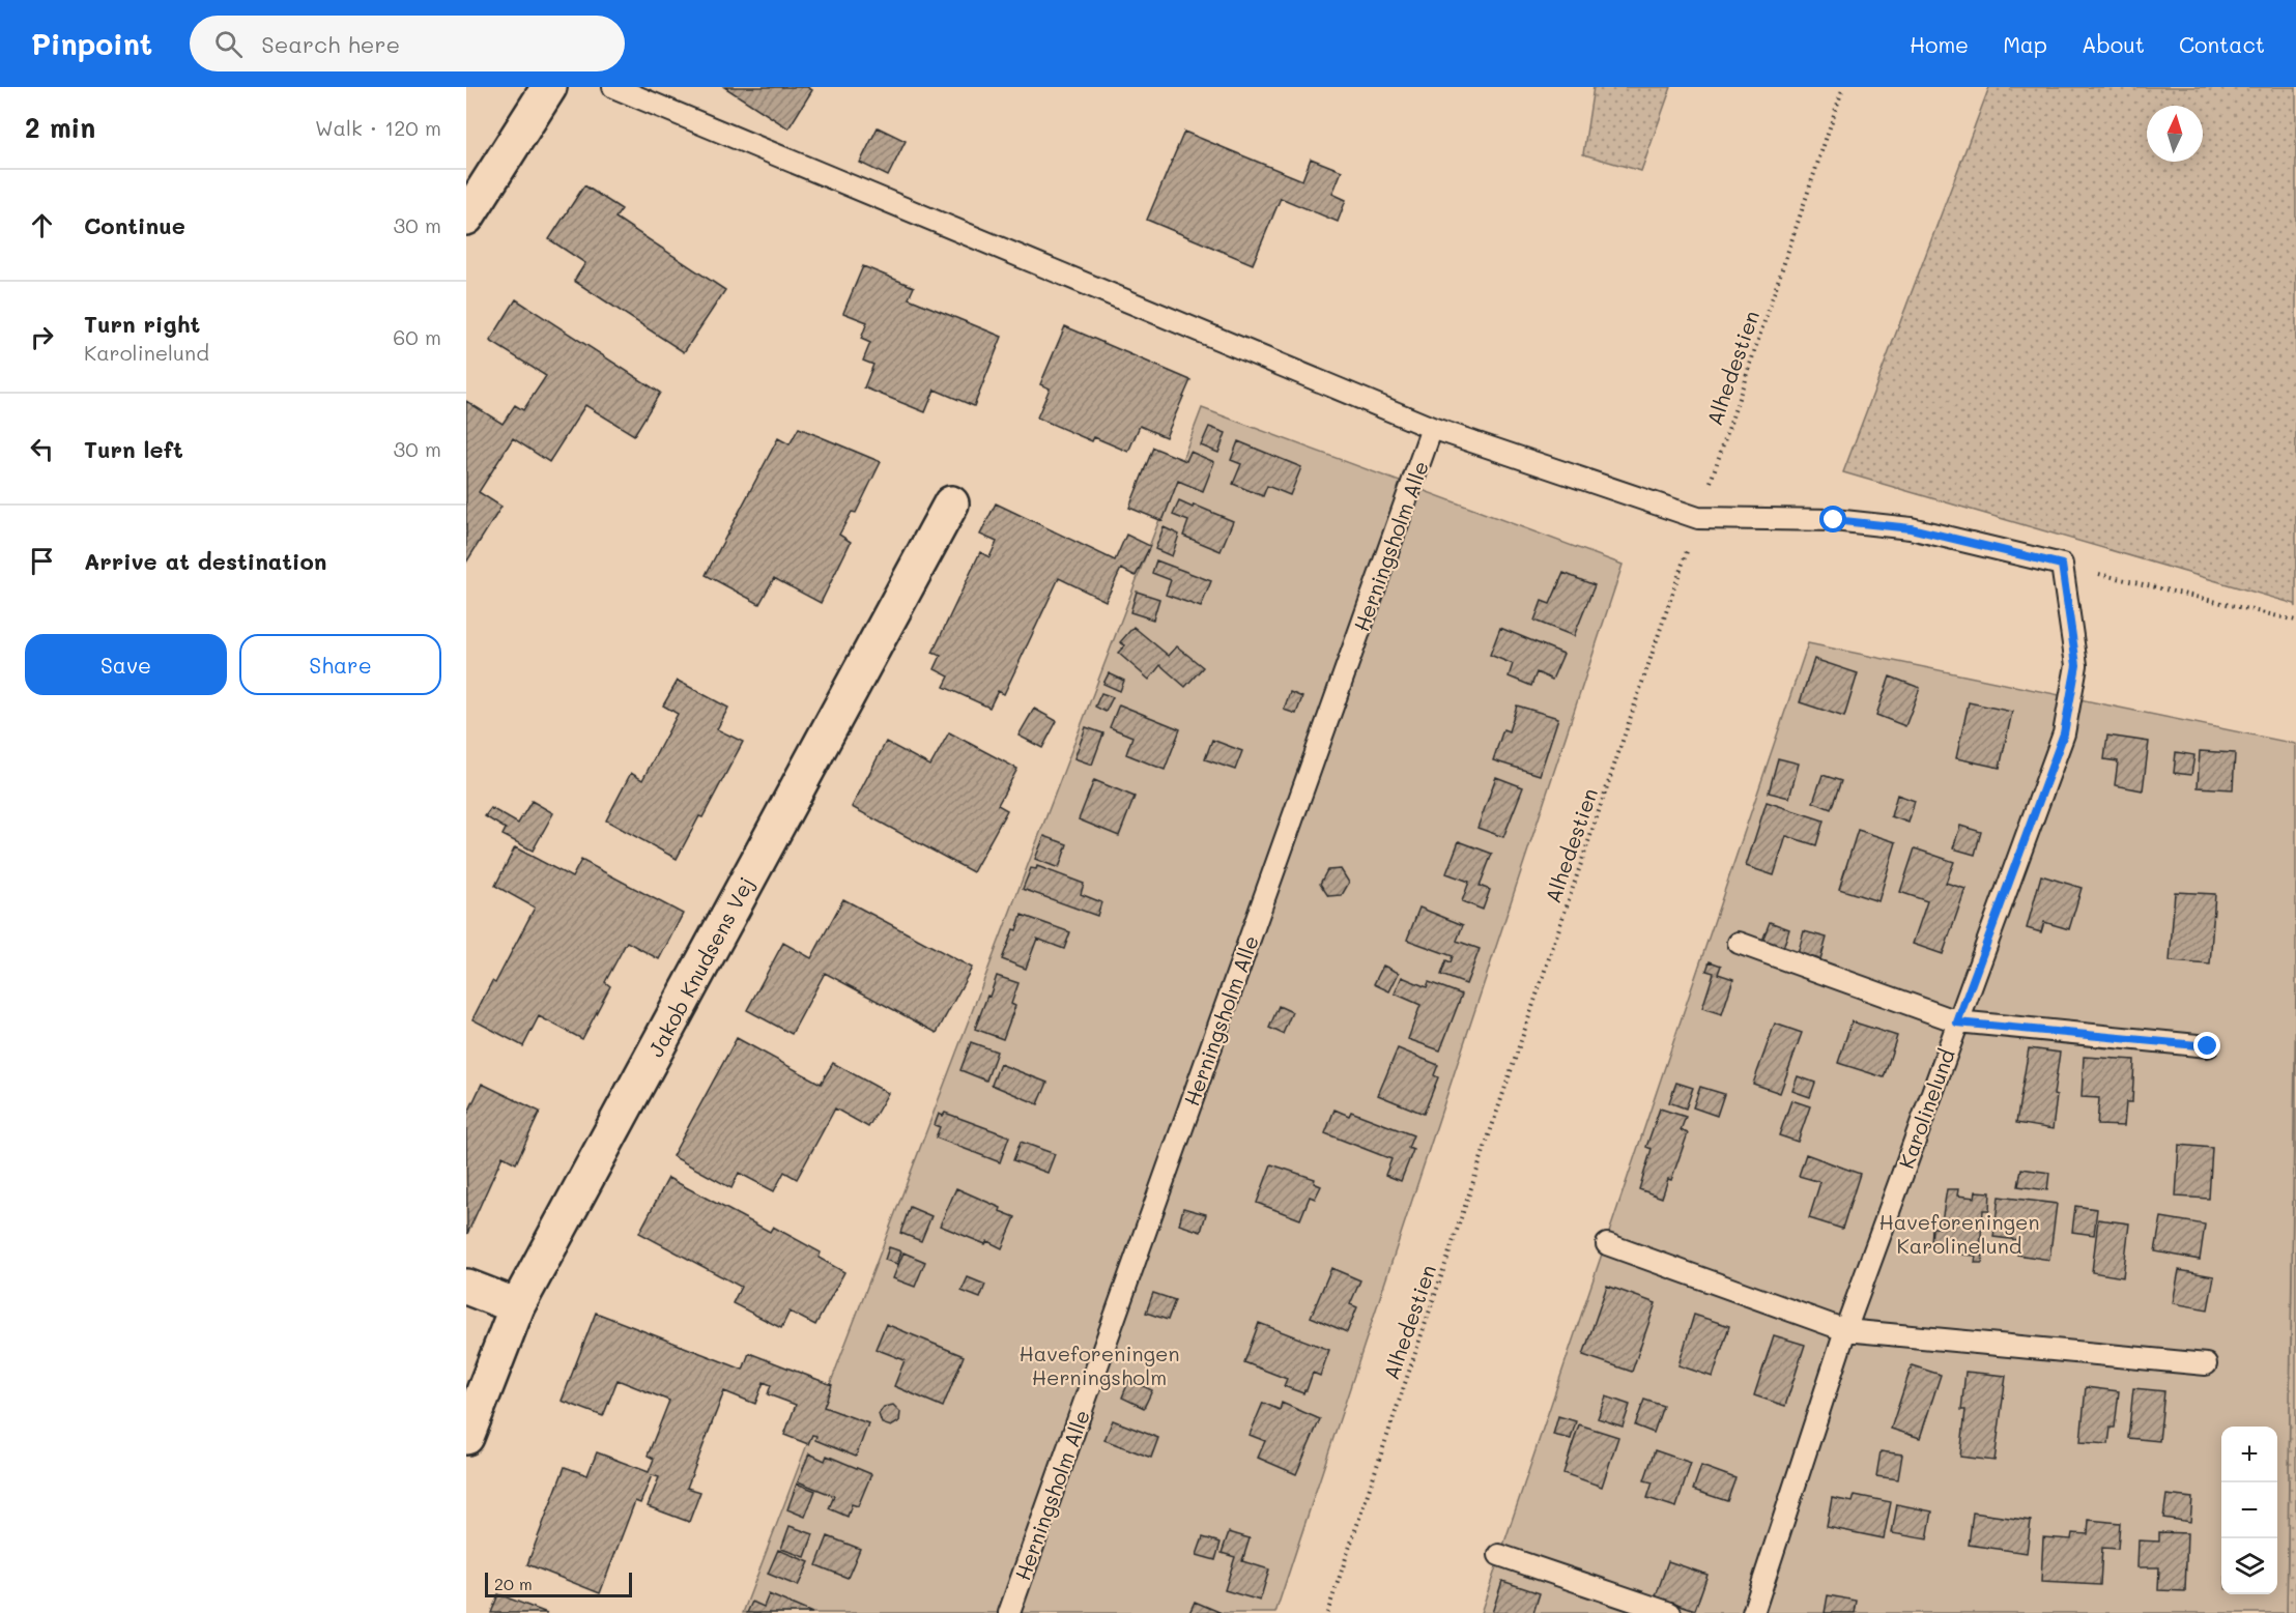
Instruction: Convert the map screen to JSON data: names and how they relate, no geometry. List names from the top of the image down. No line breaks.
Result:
{"streets":{"street":["Jakob Knudsens Vej"],"lane":["Herningsholm Alle","Karolinelund"],"path":["Alhedestien"]},"parks":["Haveforeningen Karolinelund","Haveforeningen Herningsholm"],"scale_bar":"20 m","north":"top","page":{"header":"Pinpoint","search":"Search here","nav":["Home","Map","About","Contact"],"heading":["2 min","Walk · 120 m"],"list":[["Continue","30 m"],["Turn right","Karolinelund","60 m"],["Turn left","30 m"],"Arrive at destination"],"buttons":["Save","Share"],"map_buttons":["+","−"],"scale":"20 m"}}
